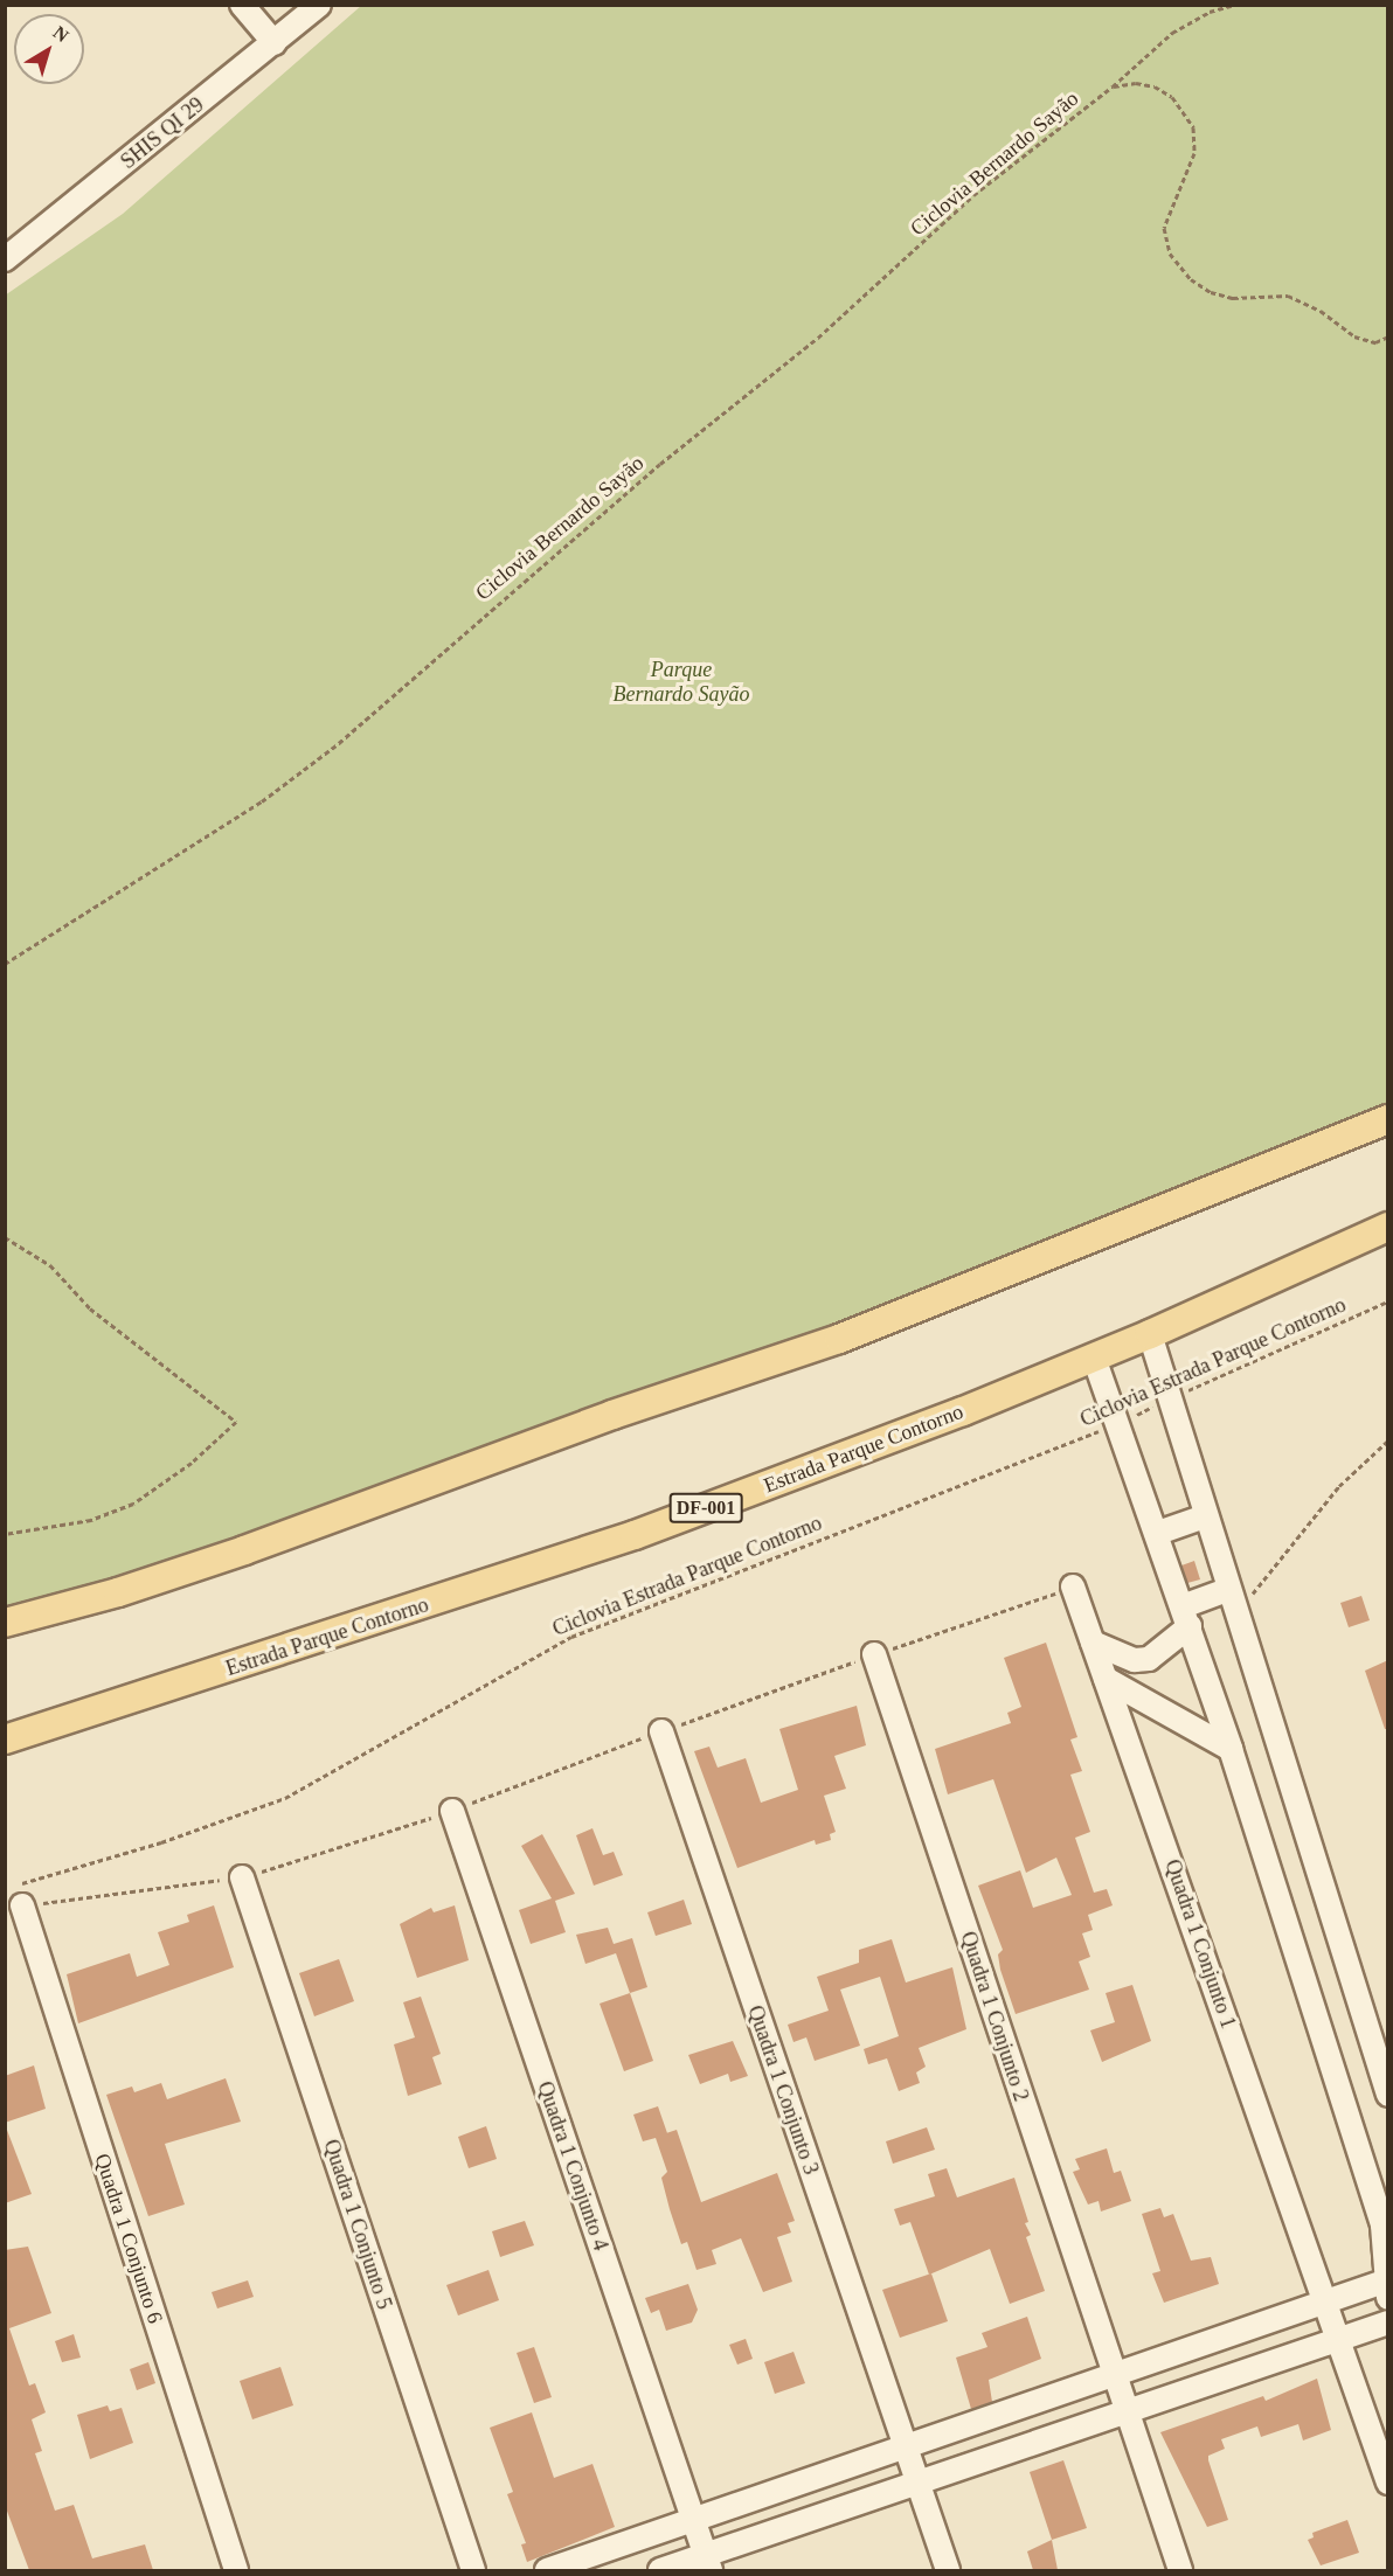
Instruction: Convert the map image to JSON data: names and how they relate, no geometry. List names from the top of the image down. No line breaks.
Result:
{"streets":{"main road":["Estrada Parque Contorno","DF-001"],"street":["SHIS QI 29","Quadra 1 Conjunto 1","Quadra 1 Conjunto 2","Quadra 1 Conjunto 3","Quadra 1 Conjunto 4","Quadra 1 Conjunto 5","Quadra 1 Conjunto 6"],"path":["Ciclovia Bernardo Sayão","Ciclovia Estrada Parque Contorno"]},"crossings":[["Ciclovia Estrada Parque Contorno","Quadra 1 Conjunto 6"]],"parks":["Parque Bernardo Sayão"],"north":"top right"}
